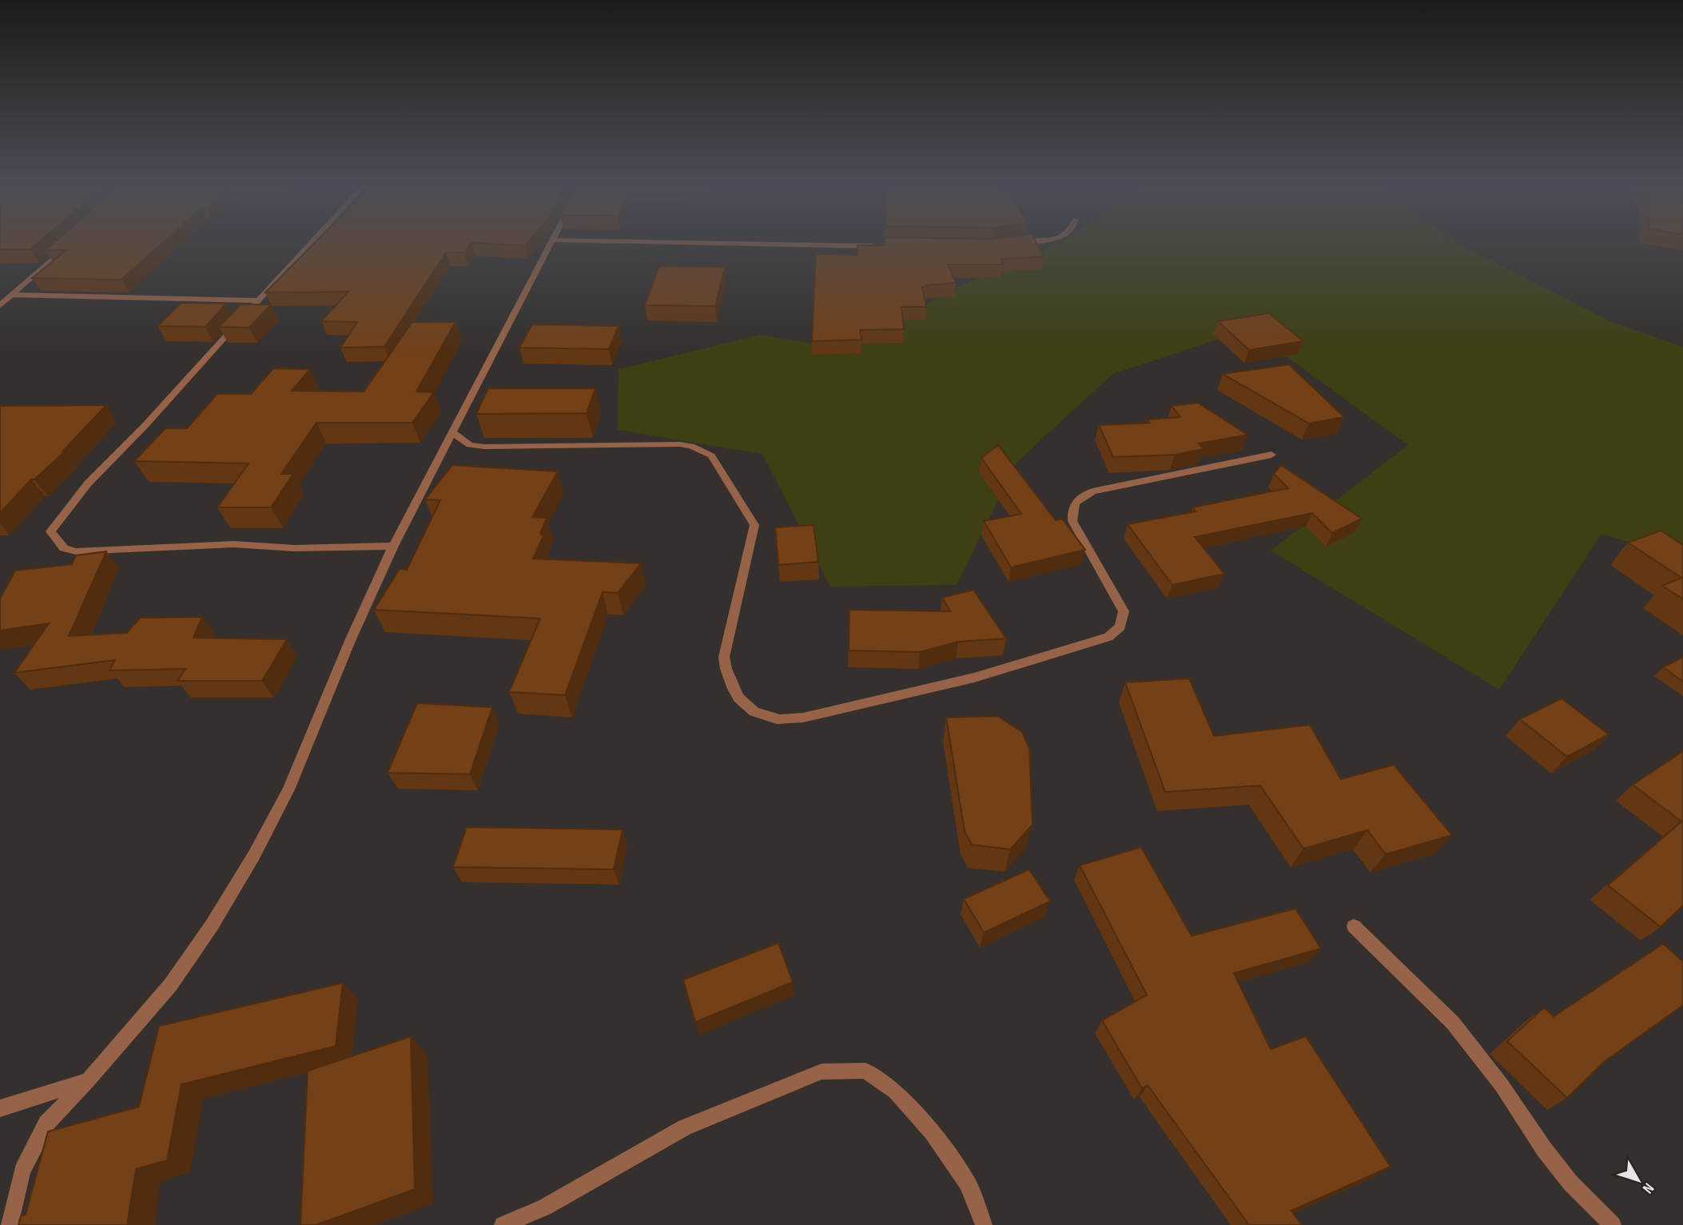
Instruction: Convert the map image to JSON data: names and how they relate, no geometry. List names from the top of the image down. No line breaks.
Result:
{"north":"bottom right"}
